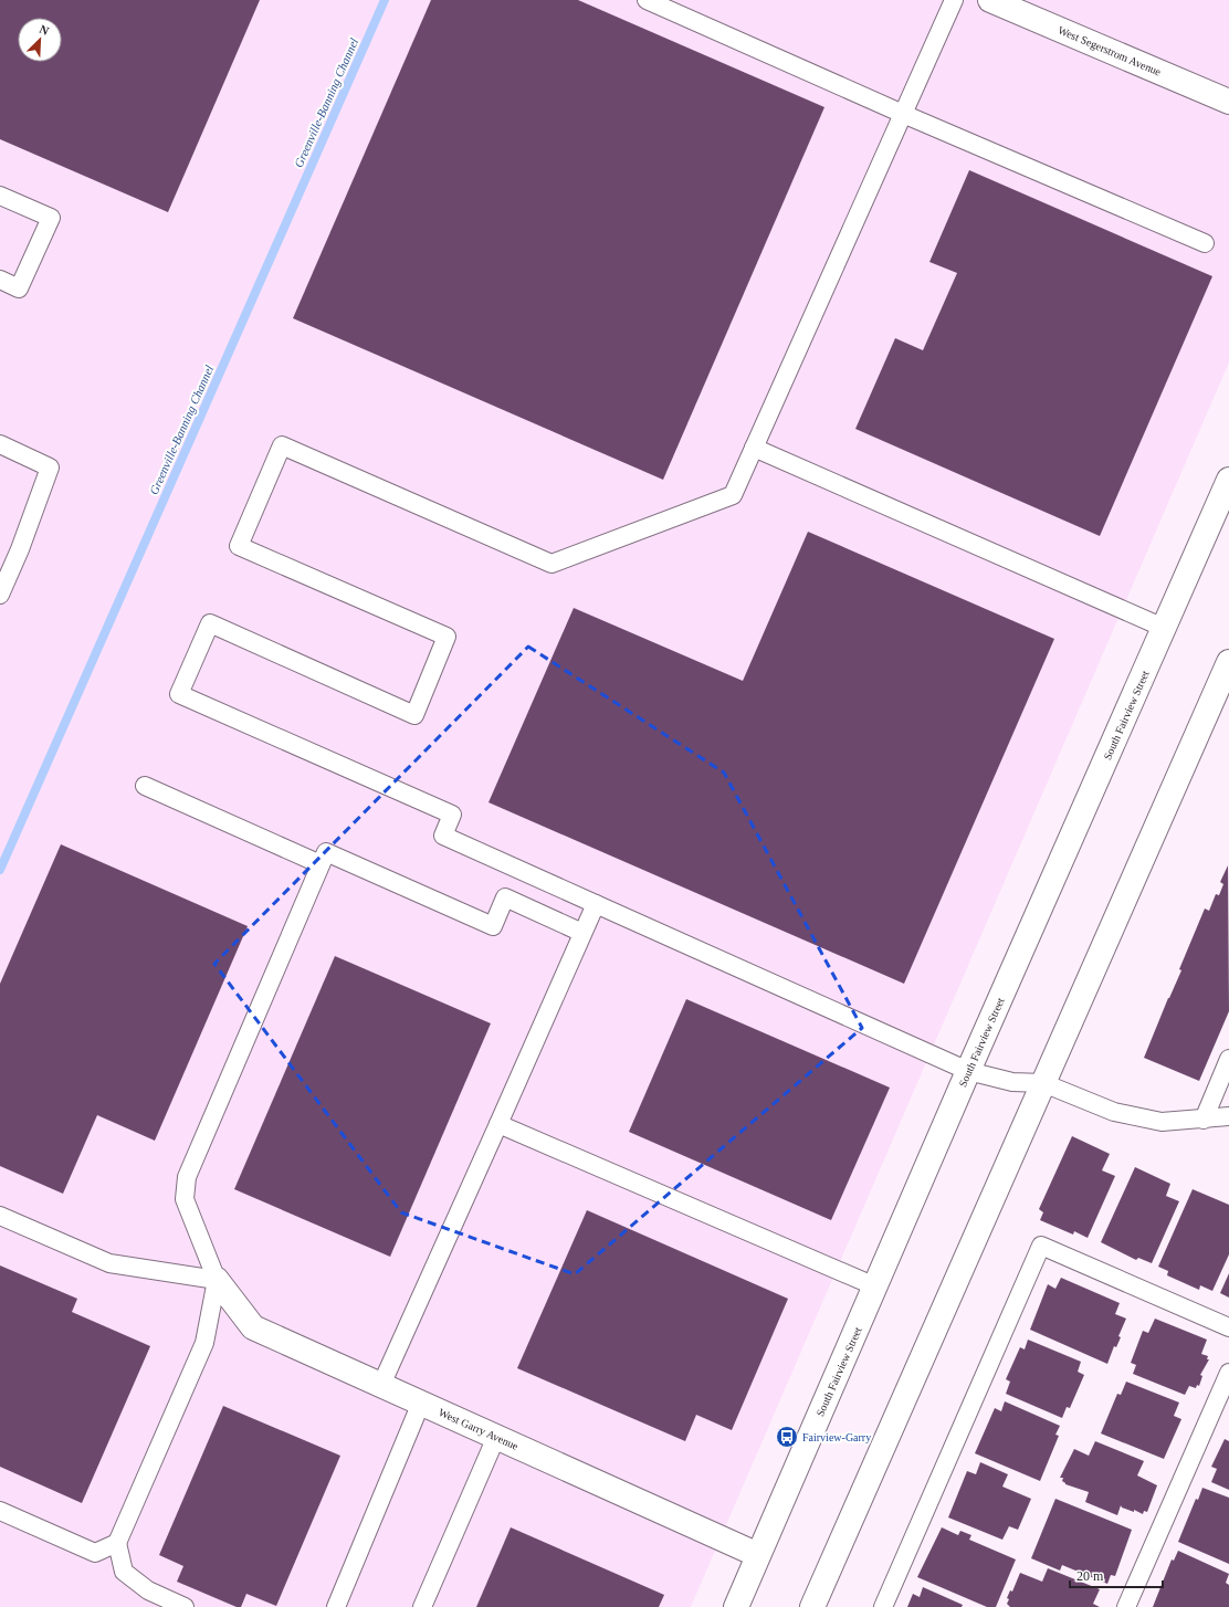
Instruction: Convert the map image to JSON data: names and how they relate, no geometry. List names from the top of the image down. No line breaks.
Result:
{"streets":{"main road":["West Segerstrom Avenue","South Fairview Street","West Garry Avenue"]},"crossings":[["South Fairview Street","West Garry Avenue"]],"water":["Greenville-Banning Channel"],"places":{"bus stop":["Fairview-Garry"]},"scale_bar":"20 m","north":"top right"}
